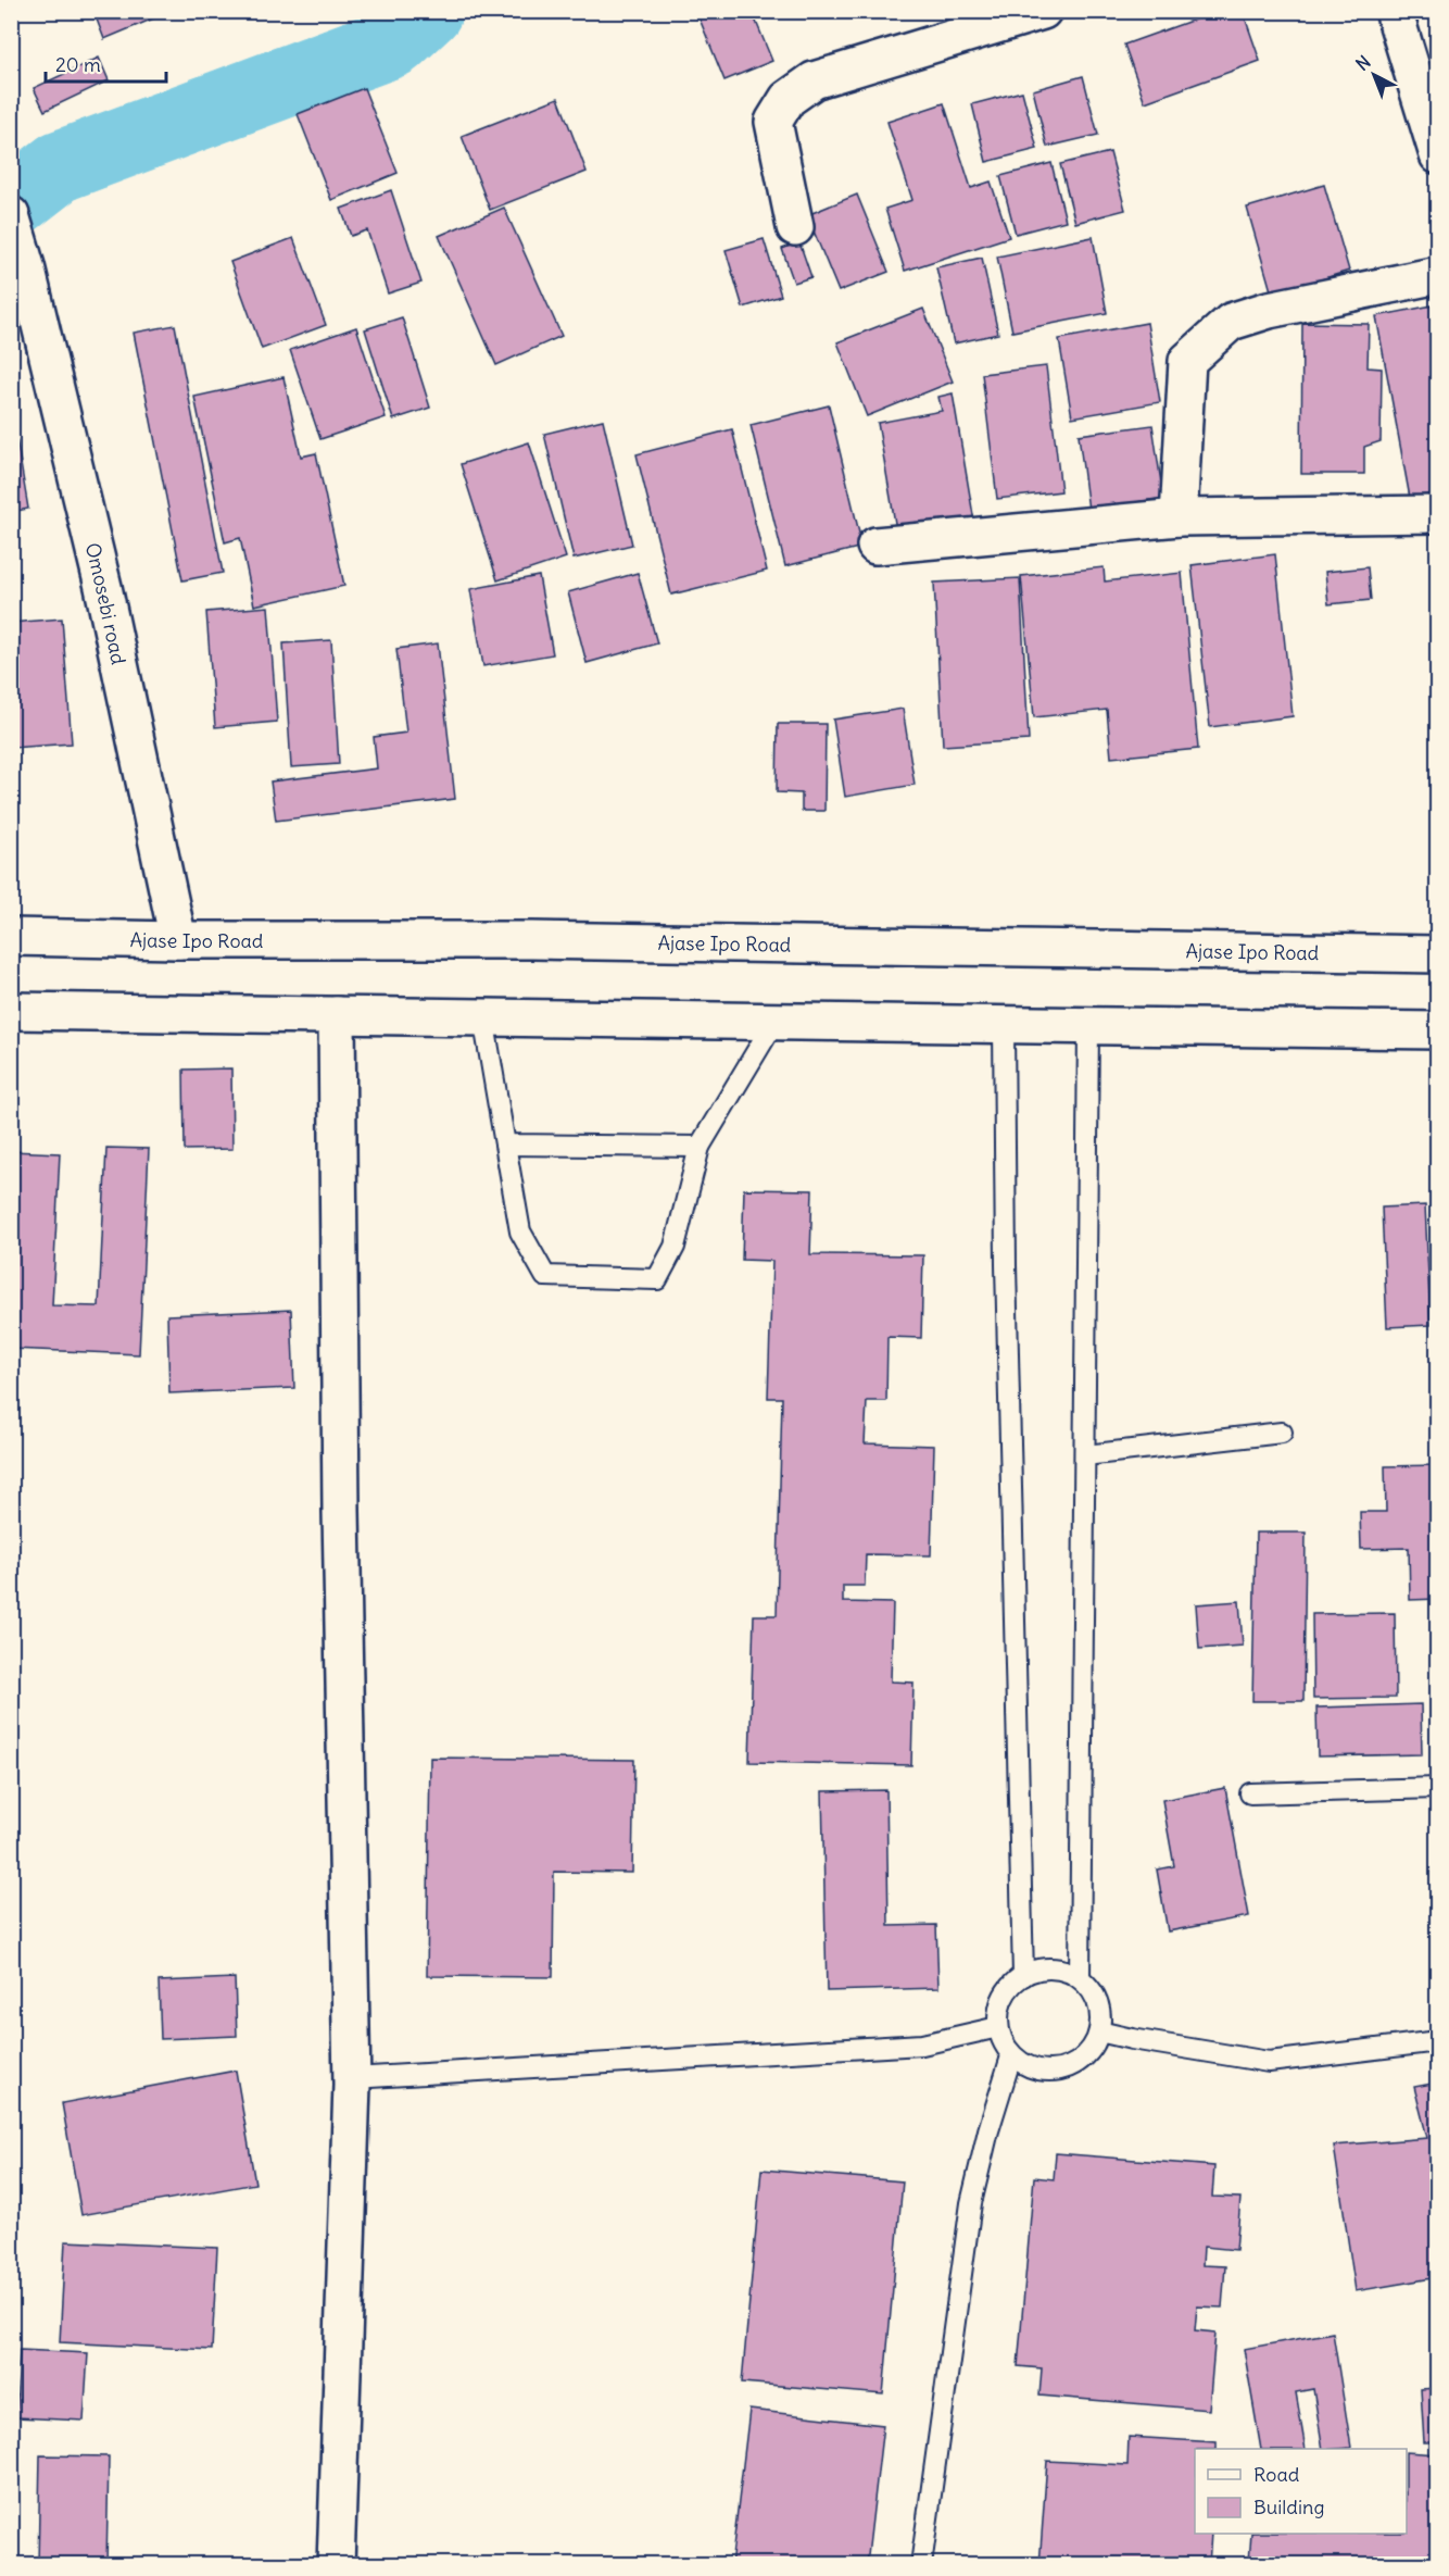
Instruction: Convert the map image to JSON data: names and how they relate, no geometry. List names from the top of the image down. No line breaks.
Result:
{"streets":{"main road":["Omosebi road","Ajase Ipo Road"]},"crossings":[["Omosebi road","Ajase Ipo Road"]],"legend":["Road","Building"],"scale_bar":"20 m","north":"top left"}
